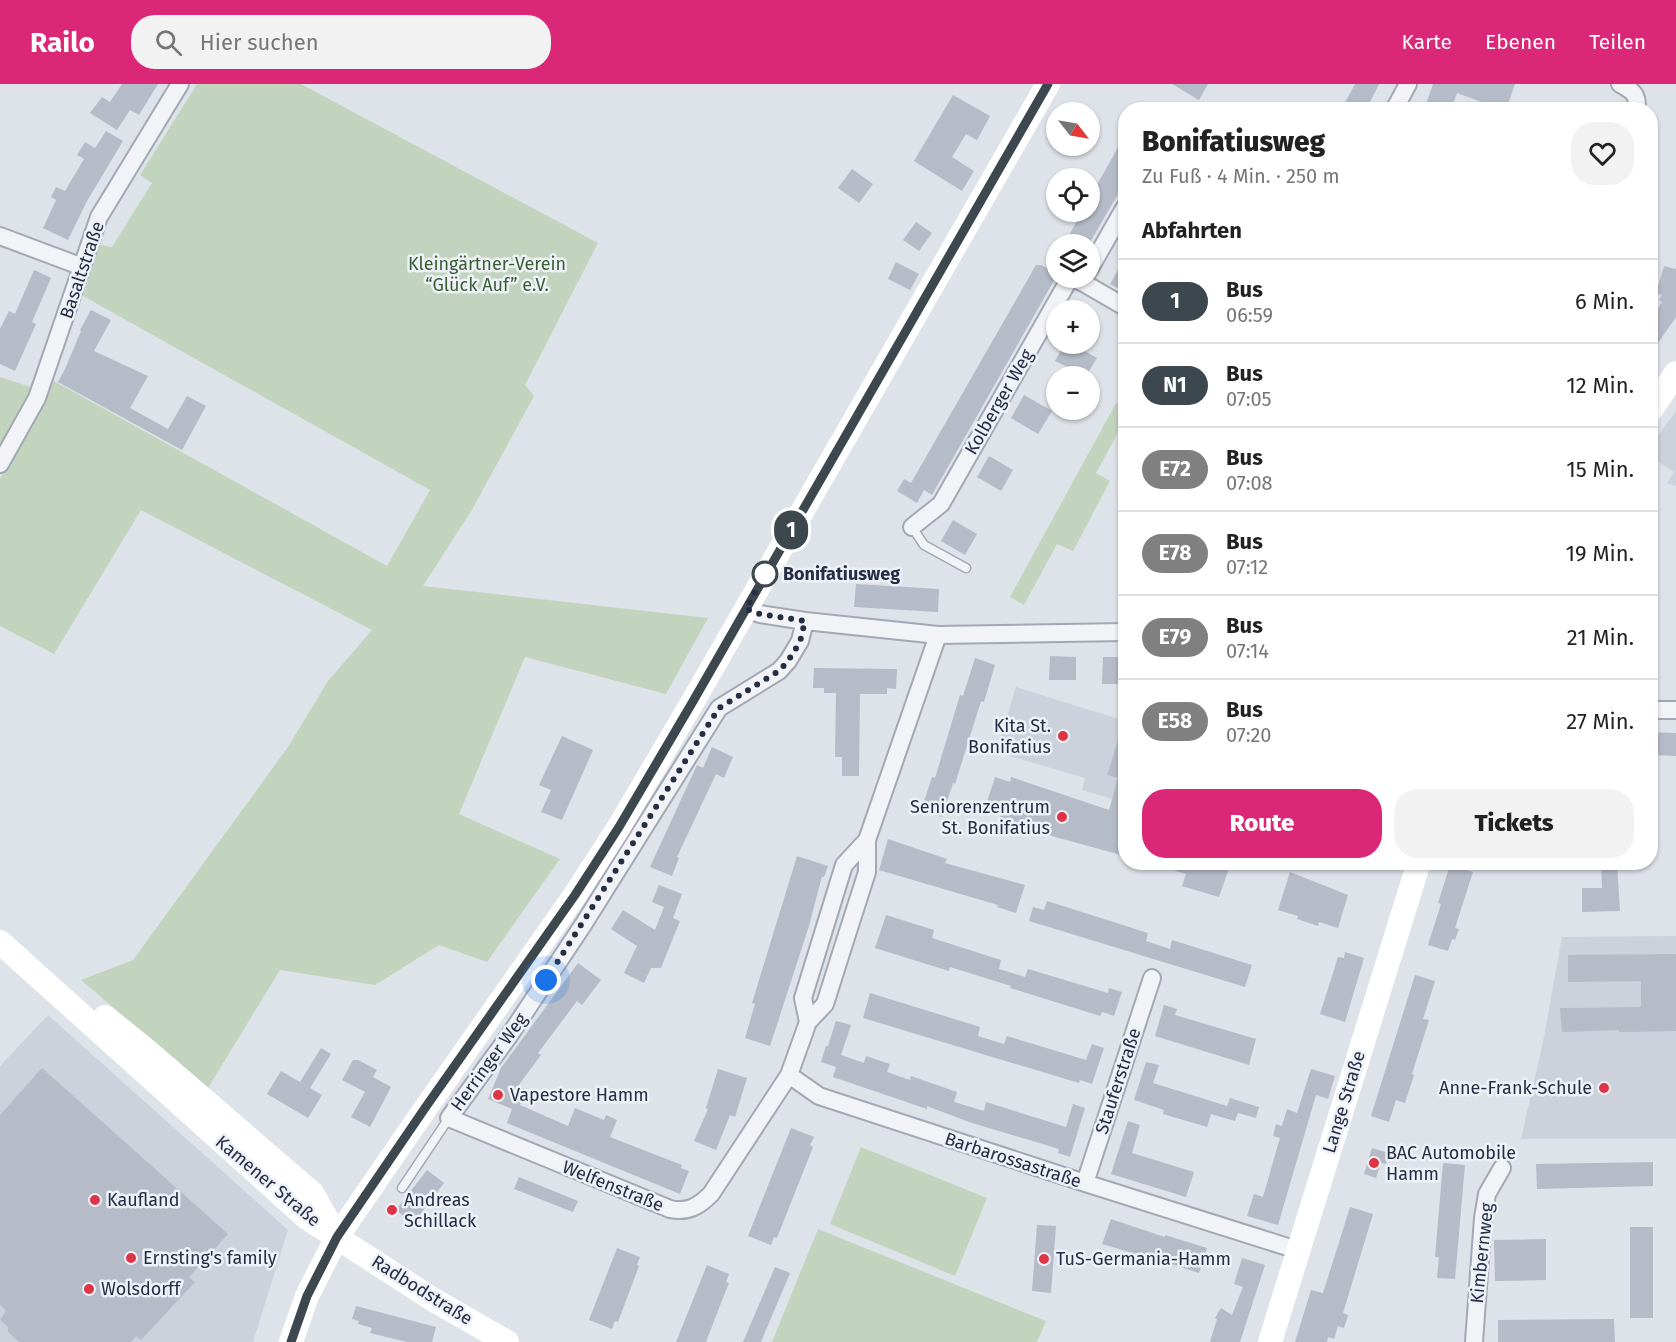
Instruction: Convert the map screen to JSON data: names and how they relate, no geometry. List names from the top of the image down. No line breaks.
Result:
{"streets":{"main road":["Herringer Weg","Lange Straße","Kamener Straße","Radbodstraße"],"street":["Basaltstraße","Kolberger Weg","Stauferstraße","Barbarossastraße","Welfenstraße","Kimbernweg"]},"crossings":[["Herringer Weg","Kamener Straße"],["Herringer Weg","Welfenstraße"],["Herringer Weg","Radbodstraße"],["Stauferstraße","Barbarossastraße"],["Lange Straße","Barbarossastraße"],["Barbarossastraße","Welfenstraße"],["Kamener Straße","Radbodstraße"]],"parks":["Kleingärtner-Verein “Glück Auf” e.V."],"places":["Bonifatiusweg","Kita St. Bonifatius","Seniorenzentrum St. Bonifatius","Anne-Frank-Schule","Vapestore Hamm","BAC Automobile Hamm","Kaufland","Andreas Schillack","Ernsting's family","TuS-Germania-Hamm","Wolsdorff"],"lines":["bus line 1"],"north":"bottom right","page":{"header":"Railo","search":"Hier suchen","nav":["Karte","Ebenen","Teilen"],"on_map":"1","map_buttons":["+","−"],"heading":[["Bonifatiusweg","Zu Fuß · 4 Min. · 250 m"],"Abfahrten"],"list":[{"mark":"1","name":"Bus","note":"06:59","value":"6 Min."},{"mark":"N1","name":"Bus","note":"07:05","value":"12 Min."},{"mark":"E72","name":"Bus","note":"07:08","value":"15 Min."},{"mark":"E78","name":"Bus","note":"07:12","value":"19 Min."},{"mark":"E79","name":"Bus","note":"07:14","value":"21 Min."},{"mark":"E58","name":"Bus","note":"07:20","value":"27 Min."}],"buttons":["Route","Tickets"]}}
